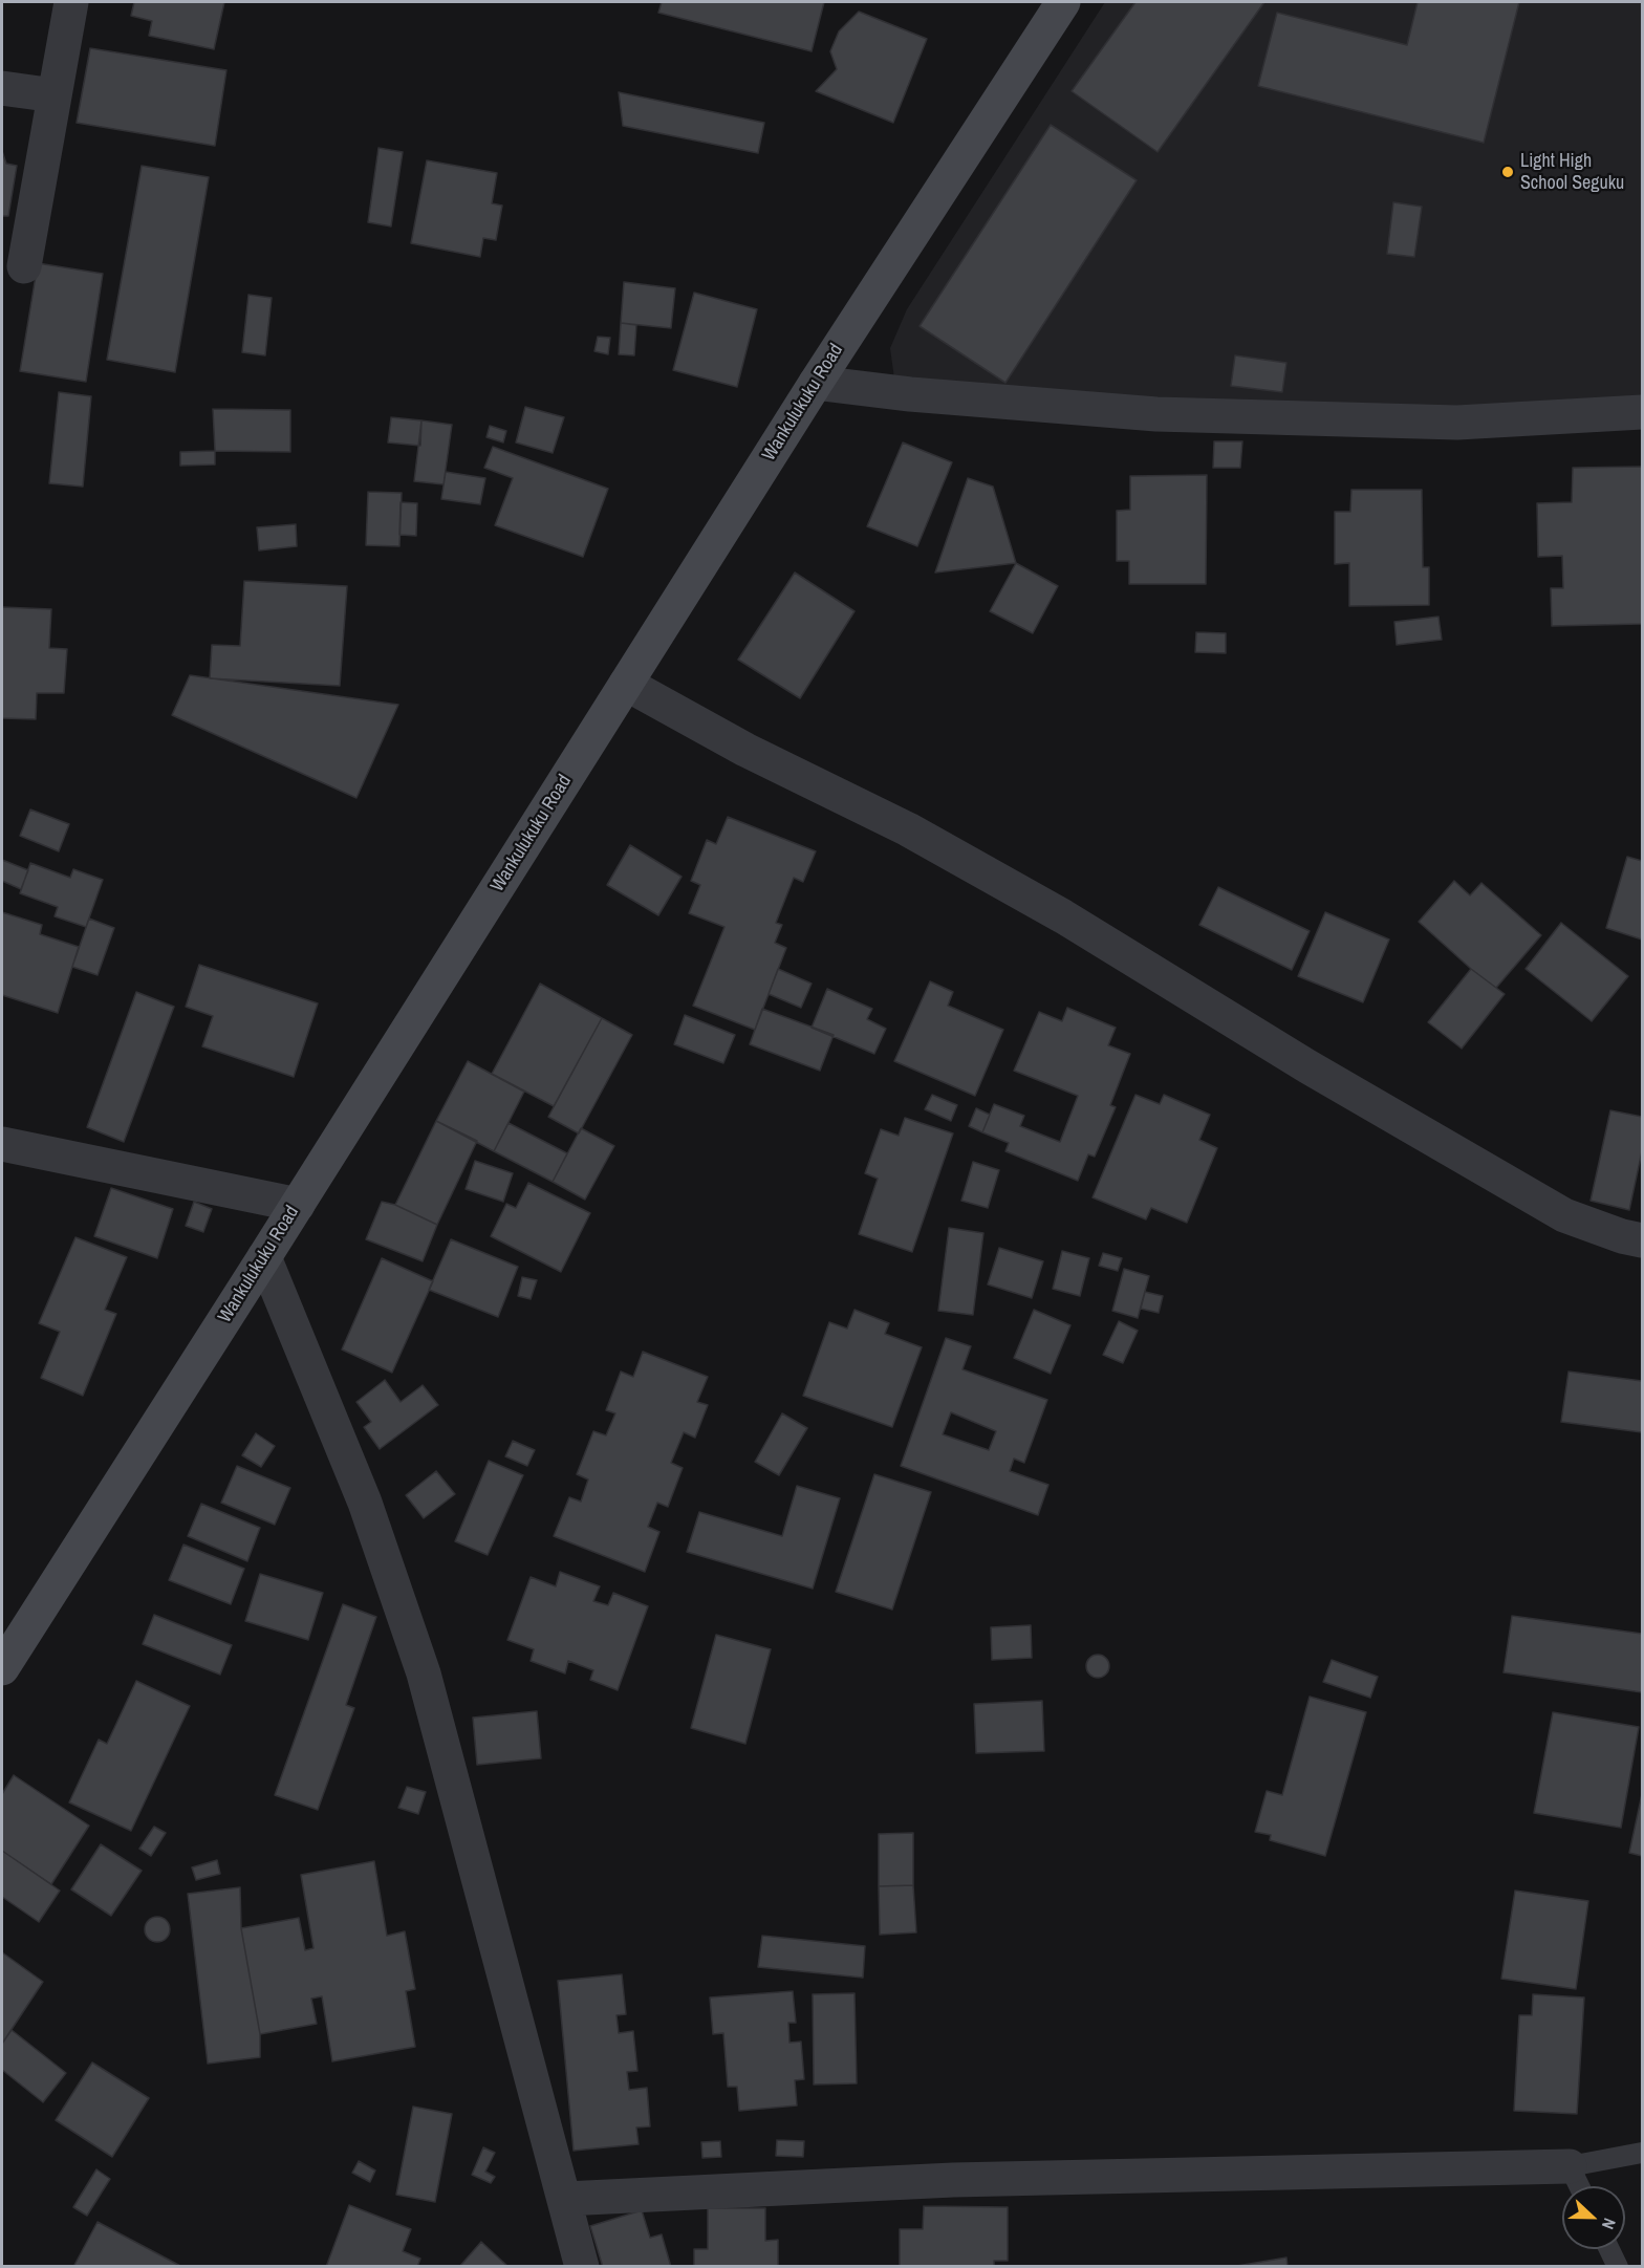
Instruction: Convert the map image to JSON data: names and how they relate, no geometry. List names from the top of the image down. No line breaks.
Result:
{"streets":{"main road":["Wankulukuku Road"]},"places":["Light High School Seguku"],"north":"right"}
